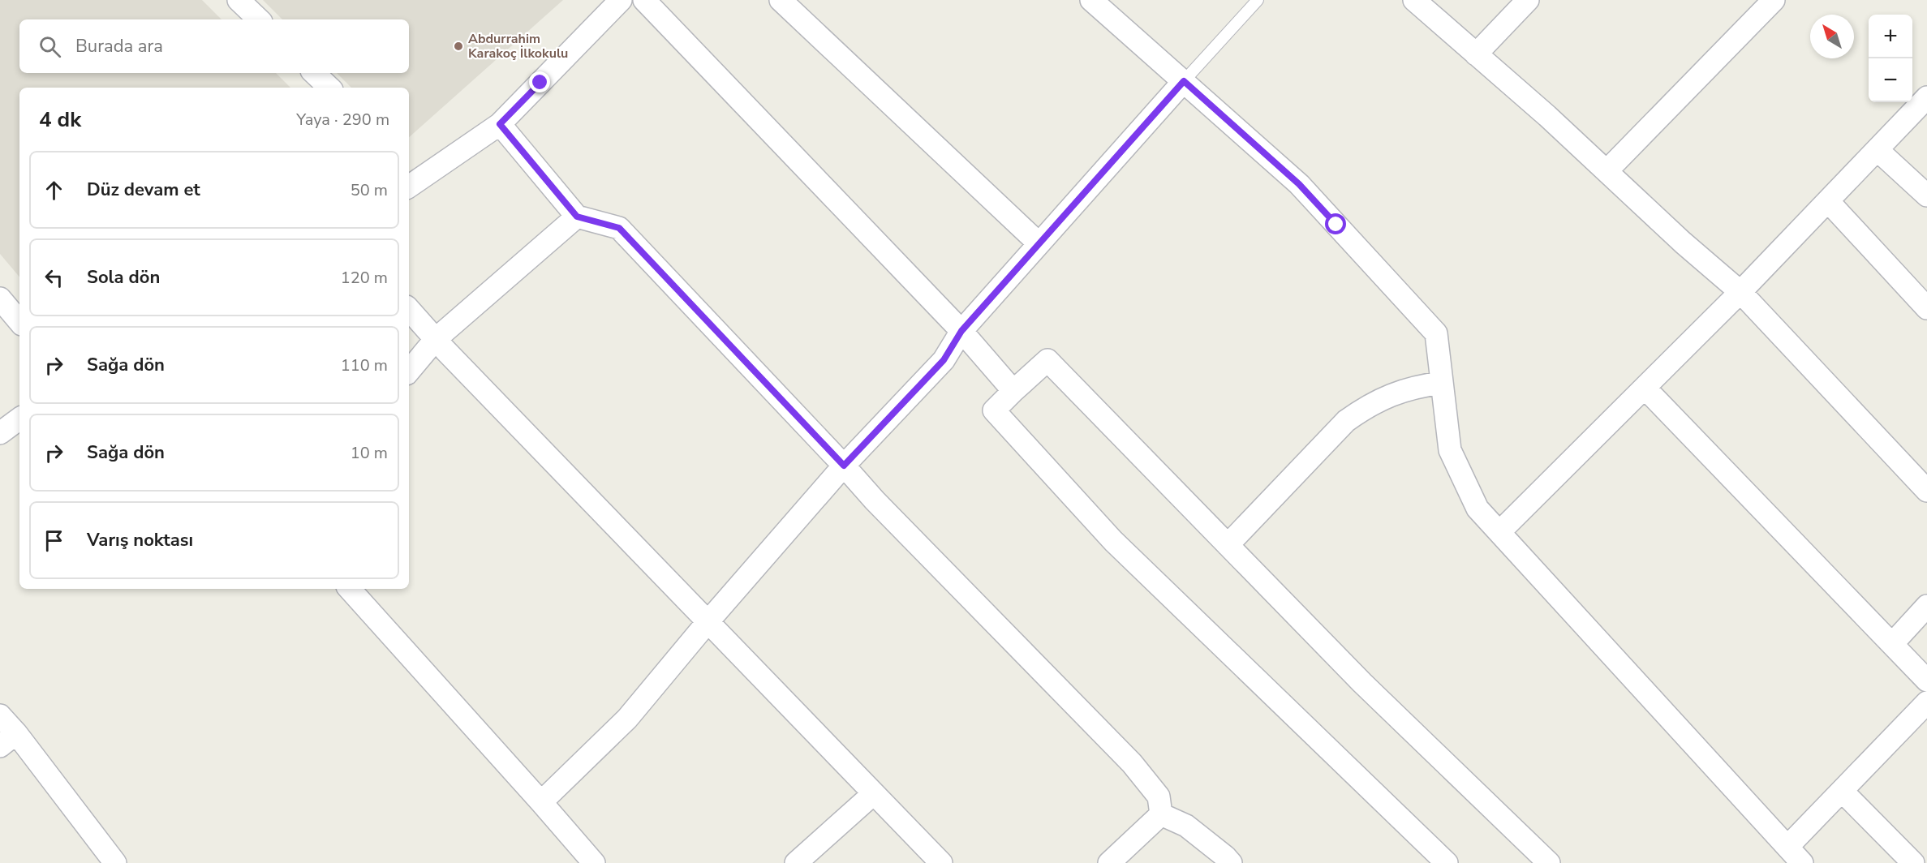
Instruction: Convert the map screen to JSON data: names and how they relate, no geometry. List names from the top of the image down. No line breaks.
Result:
{"places":["Abdurrahim Karakoç İlkokulu"],"north":"top left","page":{"map_buttons":["+","−"],"search":"Burada ara","heading":["4 dk","Yaya · 290 m"],"list":[["Düz devam et","50 m"],["Sola dön","120 m"],["Sağa dön","110 m"],["Sağa dön","10 m"],"Varış noktası"]}}
